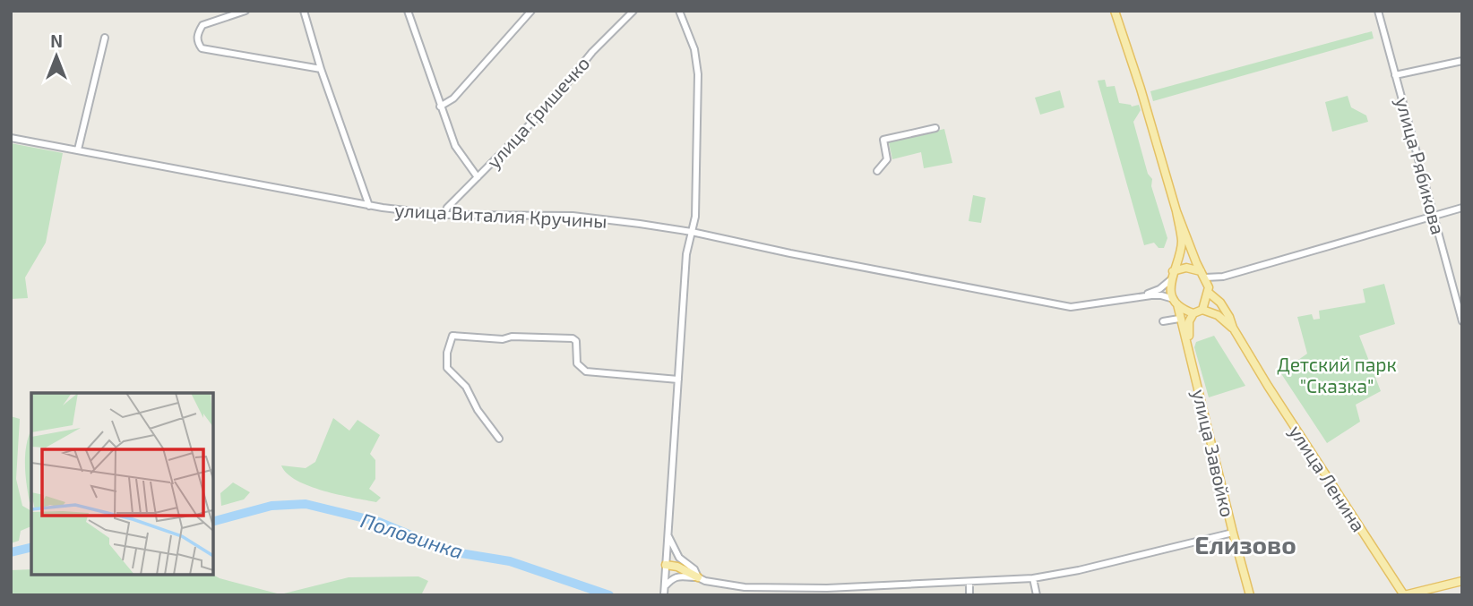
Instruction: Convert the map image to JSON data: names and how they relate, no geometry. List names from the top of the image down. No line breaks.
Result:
{"streets":{"main road":["улица Завойко","улица Ленина"],"street":["улица Гришечко","улица Рябикова","улица Виталия Кручины"]},"crossings":[["улица Гришечко","улица Виталия Кручины"],["улица Виталия Кручины","улица Завойко"],["улица Виталия Кручины","улица Ленина"],["улица Завойко","улица Ленина"]],"districts":["Елизово"],"water":["Половинка"],"parks":["Детский парк \"Сказка\""],"north":"top"}
